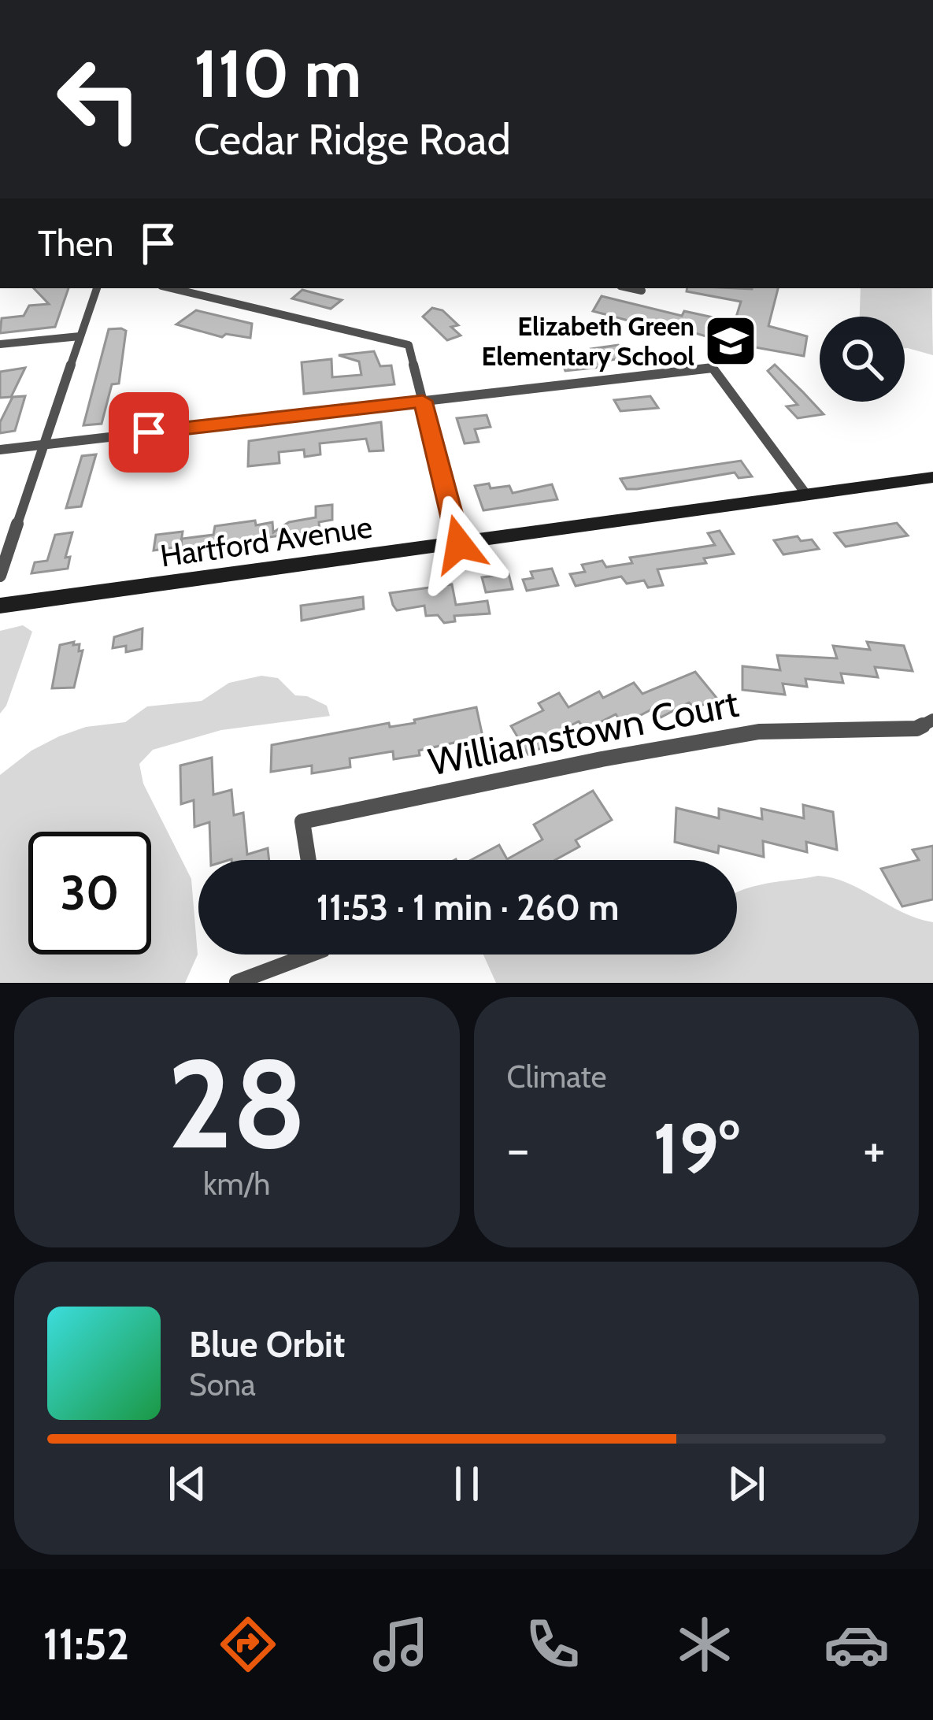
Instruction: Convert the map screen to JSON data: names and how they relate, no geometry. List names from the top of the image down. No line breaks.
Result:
{"streets":{"main road":["Hartford Avenue"],"street":["Williamstown Court"]},"places":{"school or university":["Elizabeth Green Elementary School"]},"page":{"turn":["110 m","Cedar Ridge Road"],"then":"Then","limit":"30","trip":"11:53 · 1 min · 260 m","tile":[["28","km/h"],"Climate"],"heat":["−","19°","+"],"song":["Blue Orbit","Sona"],"tabs":"11:52"}}
